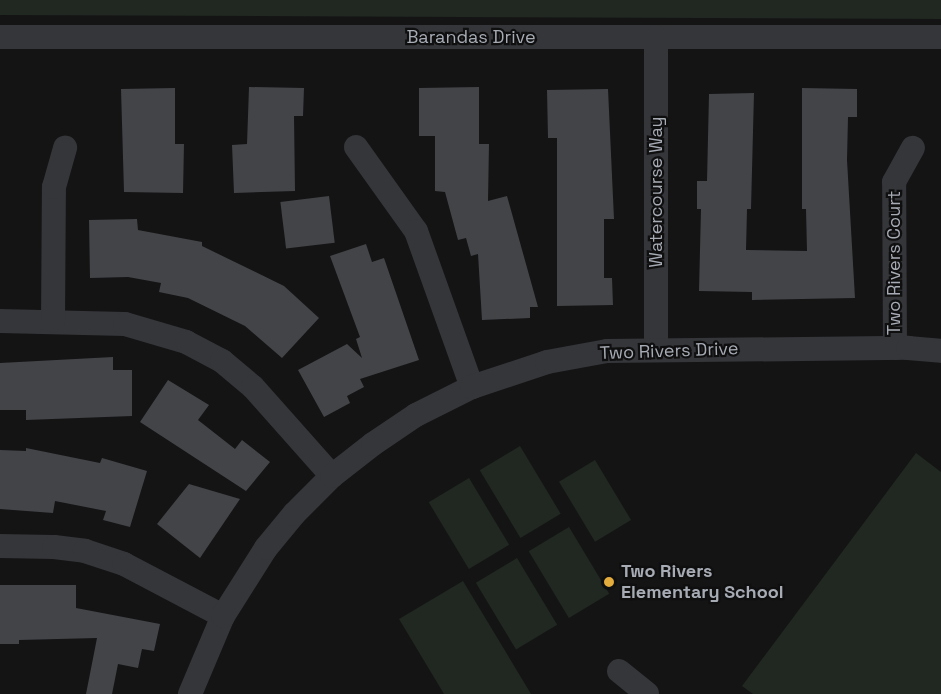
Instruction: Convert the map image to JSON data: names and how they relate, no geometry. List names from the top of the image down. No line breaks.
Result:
{"streets":{"street":["Barandas Drive","Watercourse Way","Two Rivers Court","Two Rivers Drive"]},"crossings":[["Barandas Drive","Watercourse Way"],["Watercourse Way","Two Rivers Drive"],["Two Rivers Court","Two Rivers Drive"]],"places":["Two Rivers Elementary School"]}
